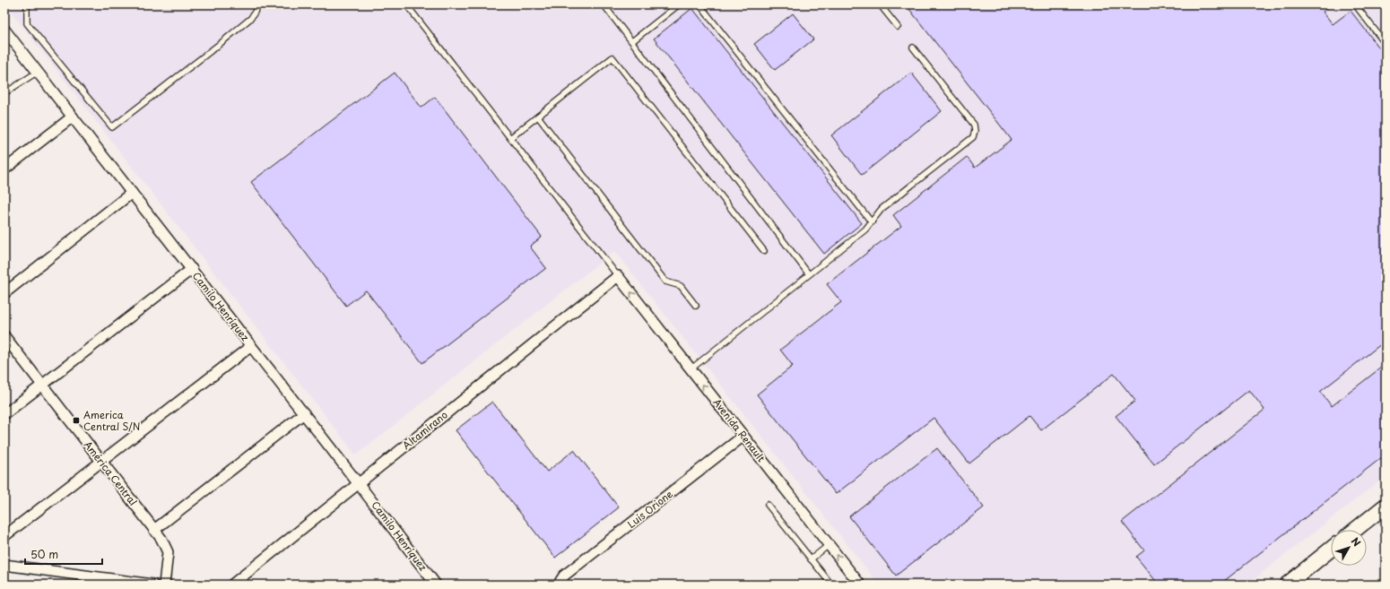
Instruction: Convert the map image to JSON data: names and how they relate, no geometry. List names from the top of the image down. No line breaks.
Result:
{"streets":{"street":["Camilo Henríquez","Altamirano","Avenida Renault","América Central","Luis Orione"]},"crossings":[["Camilo Henríquez","Altamirano"],["Altamirano","Avenida Renault"],["Avenida Renault","Luis Orione"]],"one_way":["Avenida Renault"],"places":{"transit":["America Central S/N"]},"scale_bar":"50 m","north":"top right"}
